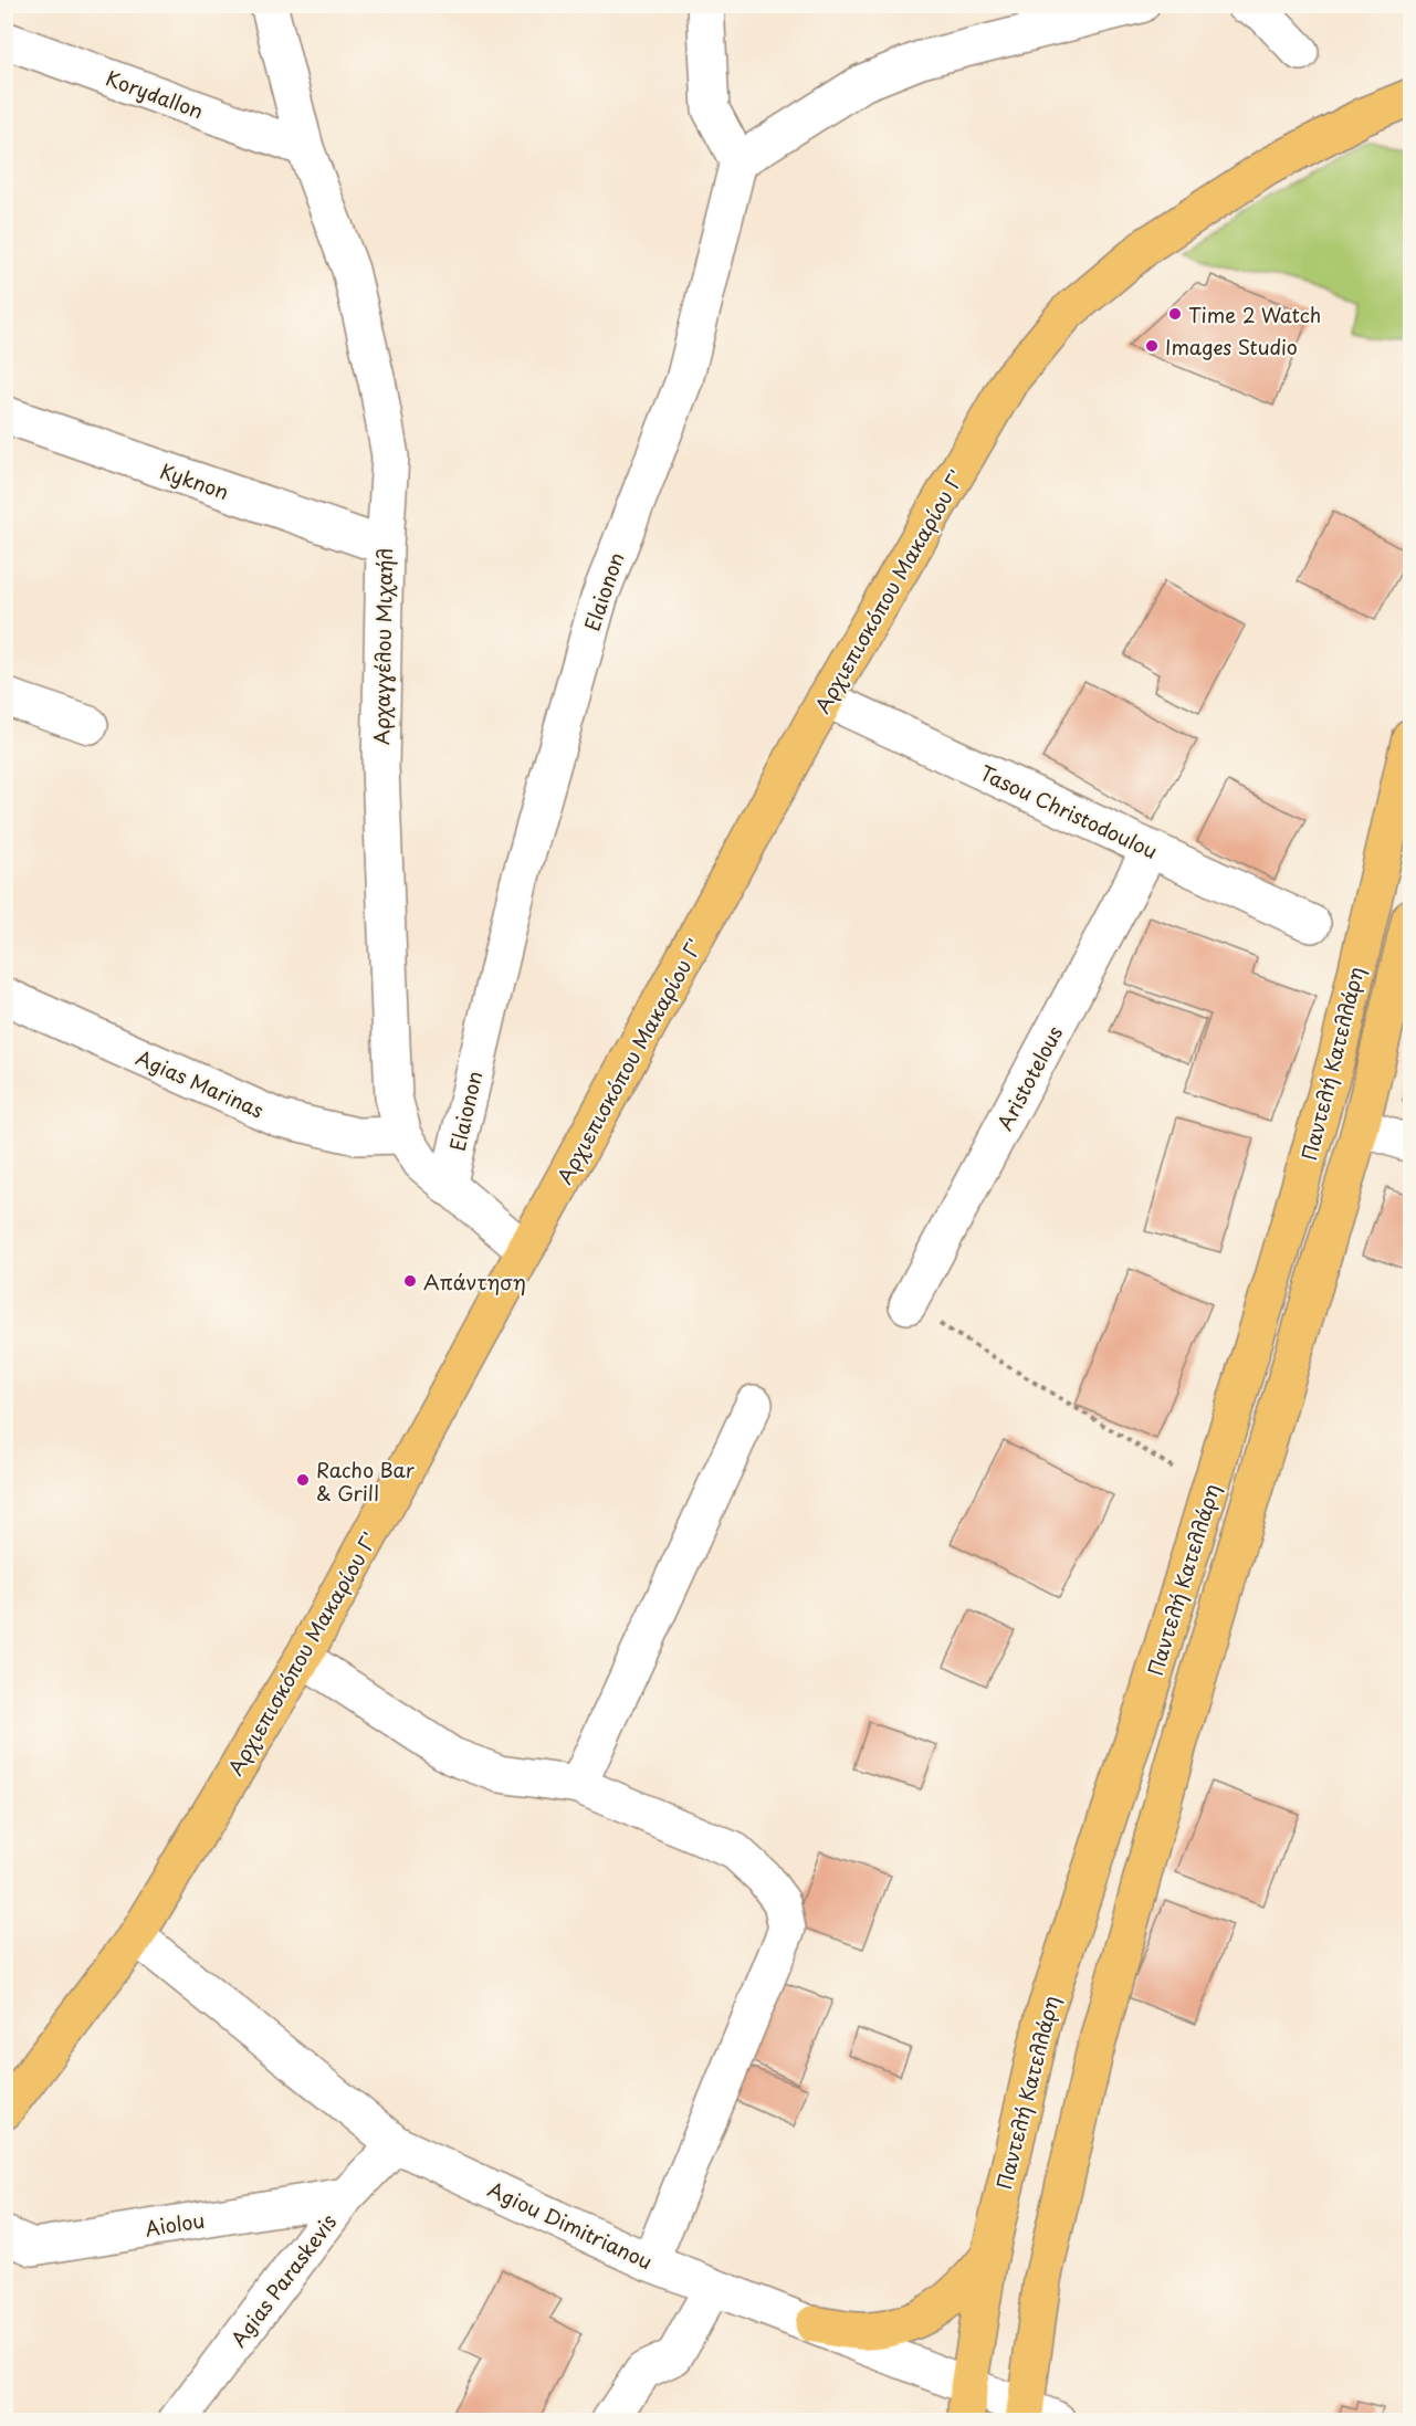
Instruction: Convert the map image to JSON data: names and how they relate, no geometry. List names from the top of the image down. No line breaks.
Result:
{"streets":{"main road":["Αρχιεπισκόπου Μακαρίου Γ'","Παντελή Κατελλάρη"],"street":["Korydallon","Kyknon","Elaionon","Αρχαγγέλου Μιχαήλ","Tasou Christodoulou","Aristotelous","Agias Marinas","Aiolou","Agiou Dimitrianou","Agias Paraskevis"]},"crossings":[["Korydallon","Αρχαγγέλου Μιχαήλ"],["Kyknon","Αρχαγγέλου Μιχαήλ"],["Elaionon","Αρχαγγέλου Μιχαήλ"],["Αρχιεπισκόπου Μακαρίου Γ'","Αρχαγγέλου Μιχαήλ"],["Αρχιεπισκόπου Μακαρίου Γ'","Tasou Christodoulou"],["Αρχιεπισκόπου Μακαρίου Γ'","Agiou Dimitrianou"],["Αρχαγγέλου Μιχαήλ","Agias Marinas"],["Tasou Christodoulou","Aristotelous"],["Παντελή Κατελλάρη","Agiou Dimitrianou"],["Aiolou","Agias Paraskevis"],["Agiou Dimitrianou","Agias Paraskevis"]],"places":["Time 2 Watch","Images Studio","Απάντηση","Racho Bar & Grill"]}
